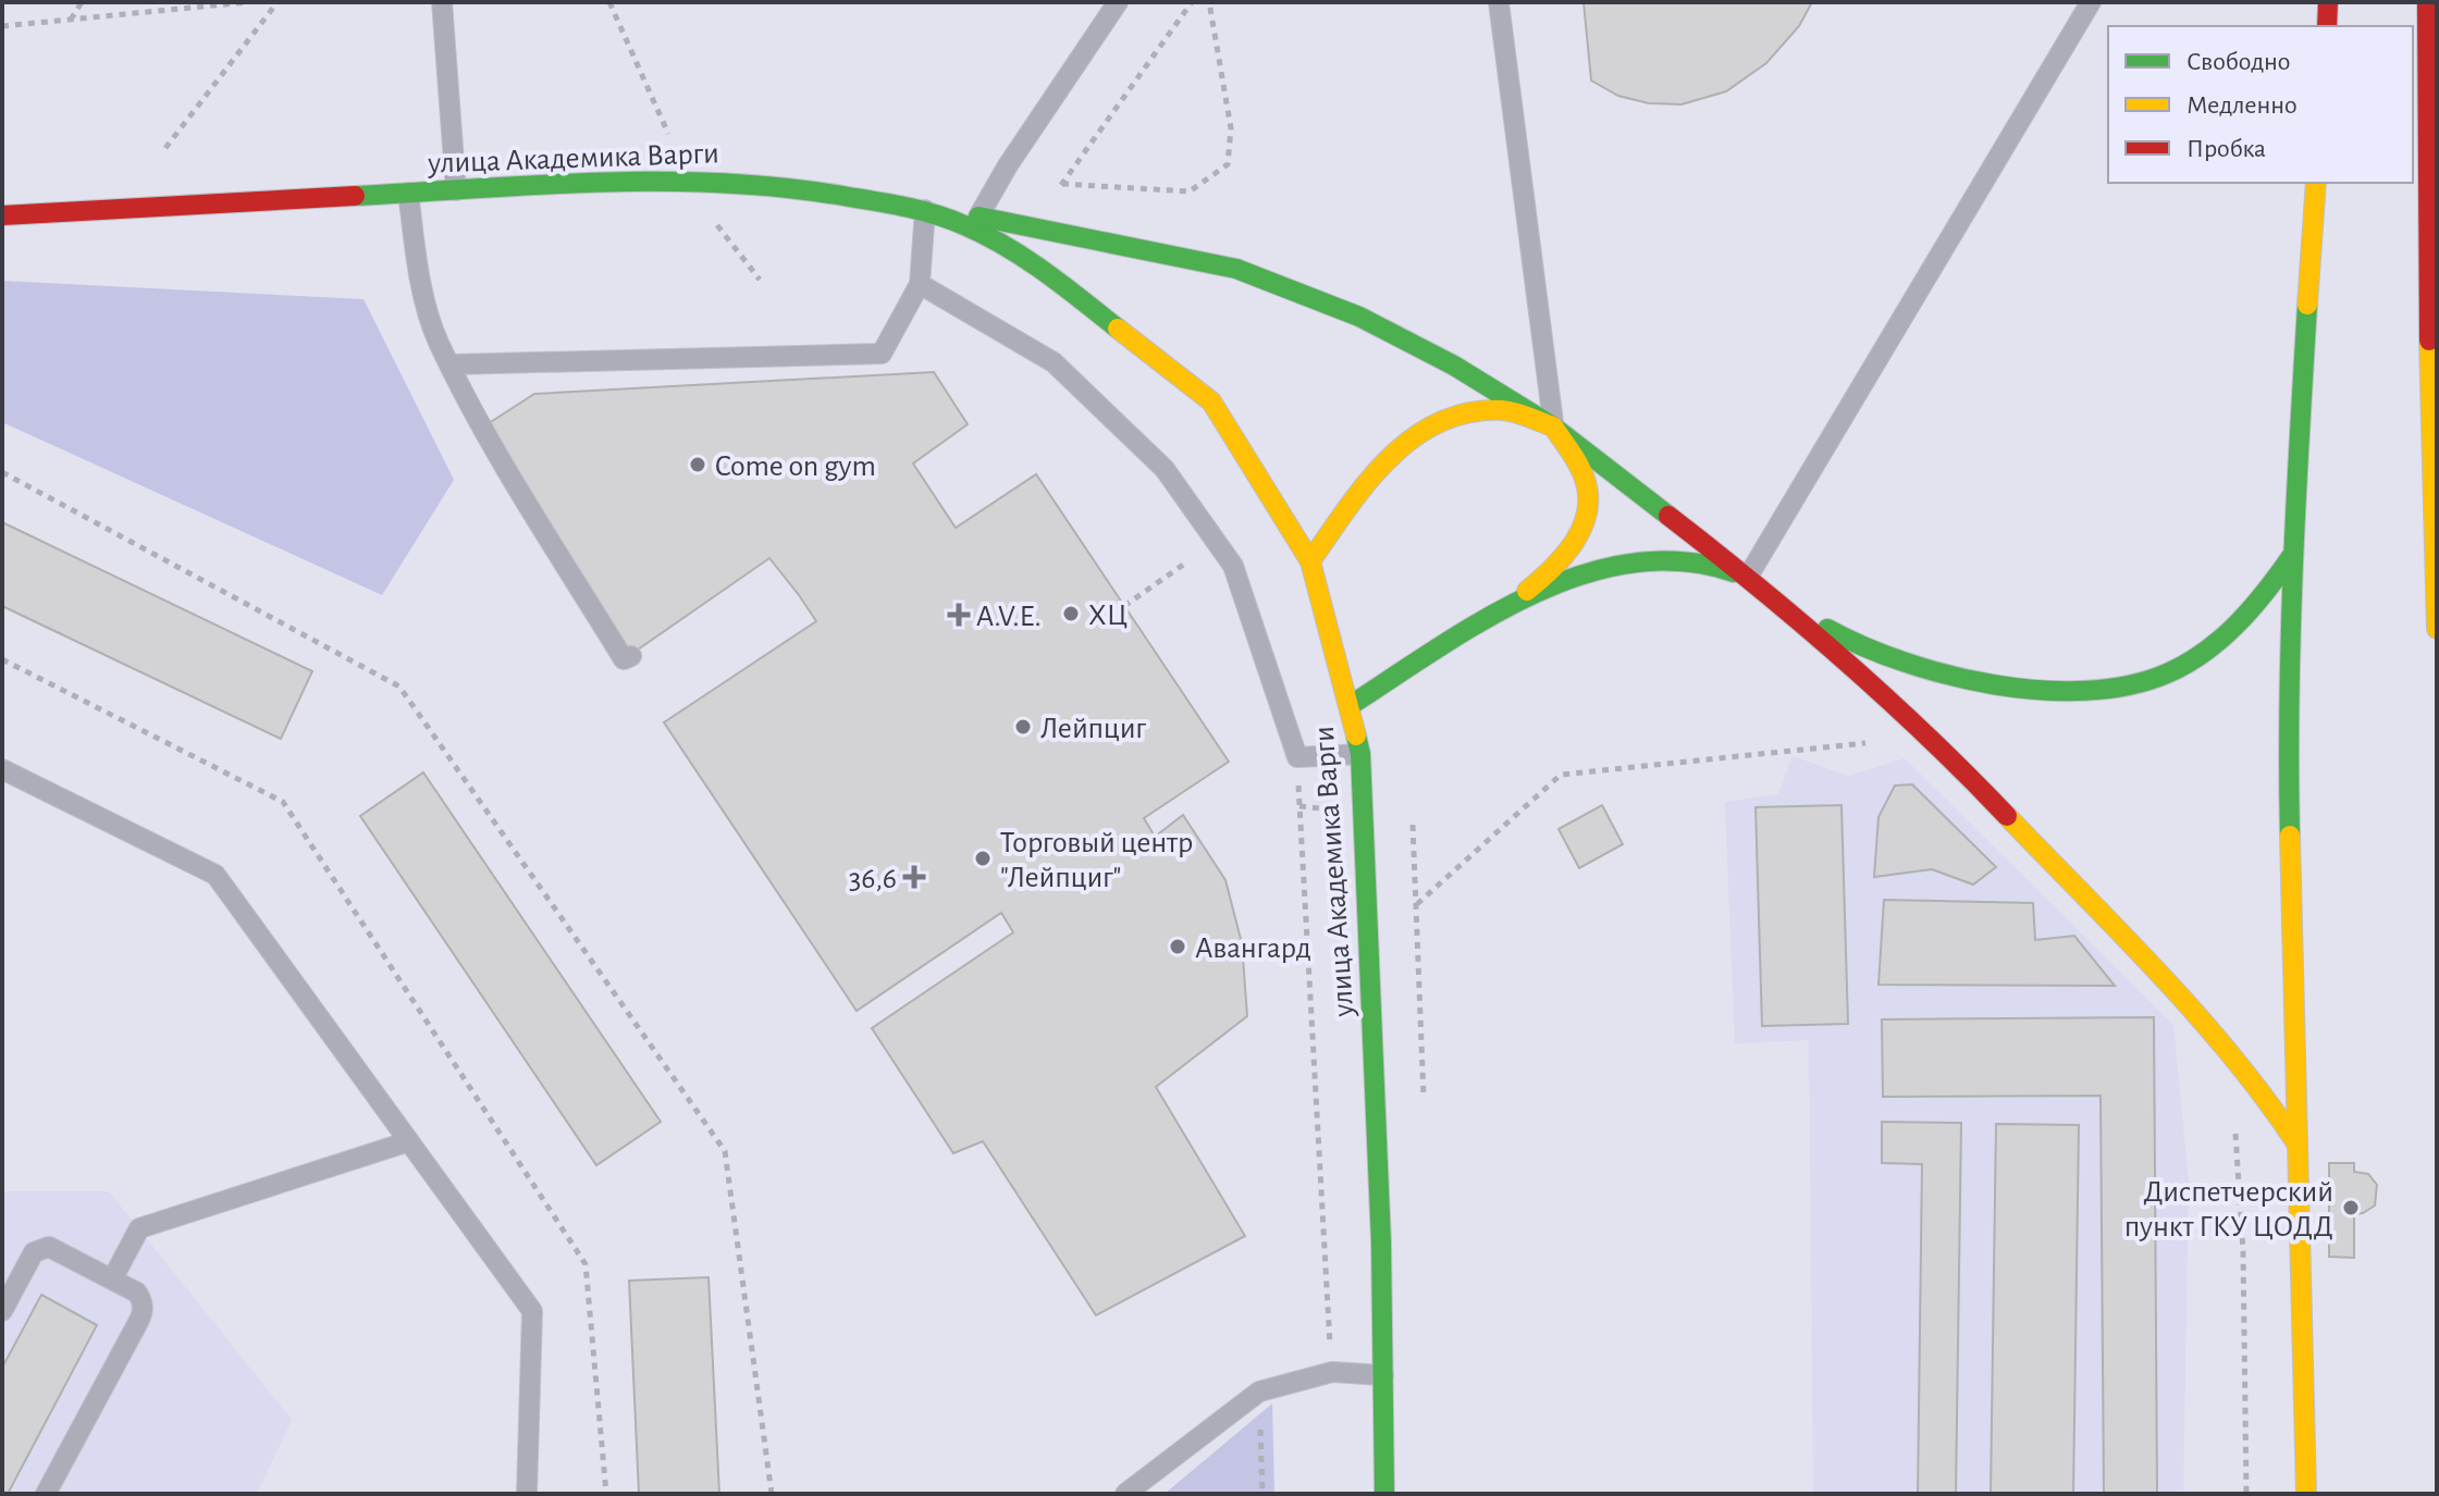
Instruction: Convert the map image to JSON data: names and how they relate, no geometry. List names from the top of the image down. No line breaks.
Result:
{"streets":{"main road":["улица Академика Варги"]},"places":{"other":["Come on gym","ХЦ","Лейпциг","Торговый центр \"Лейпциг\"","Авангард","Диспетчерский пункт ГКУ ЦОДД"],"health":["A.V.E.","36,6"]},"legend":["Свободно","Медленно","Пробка"]}
